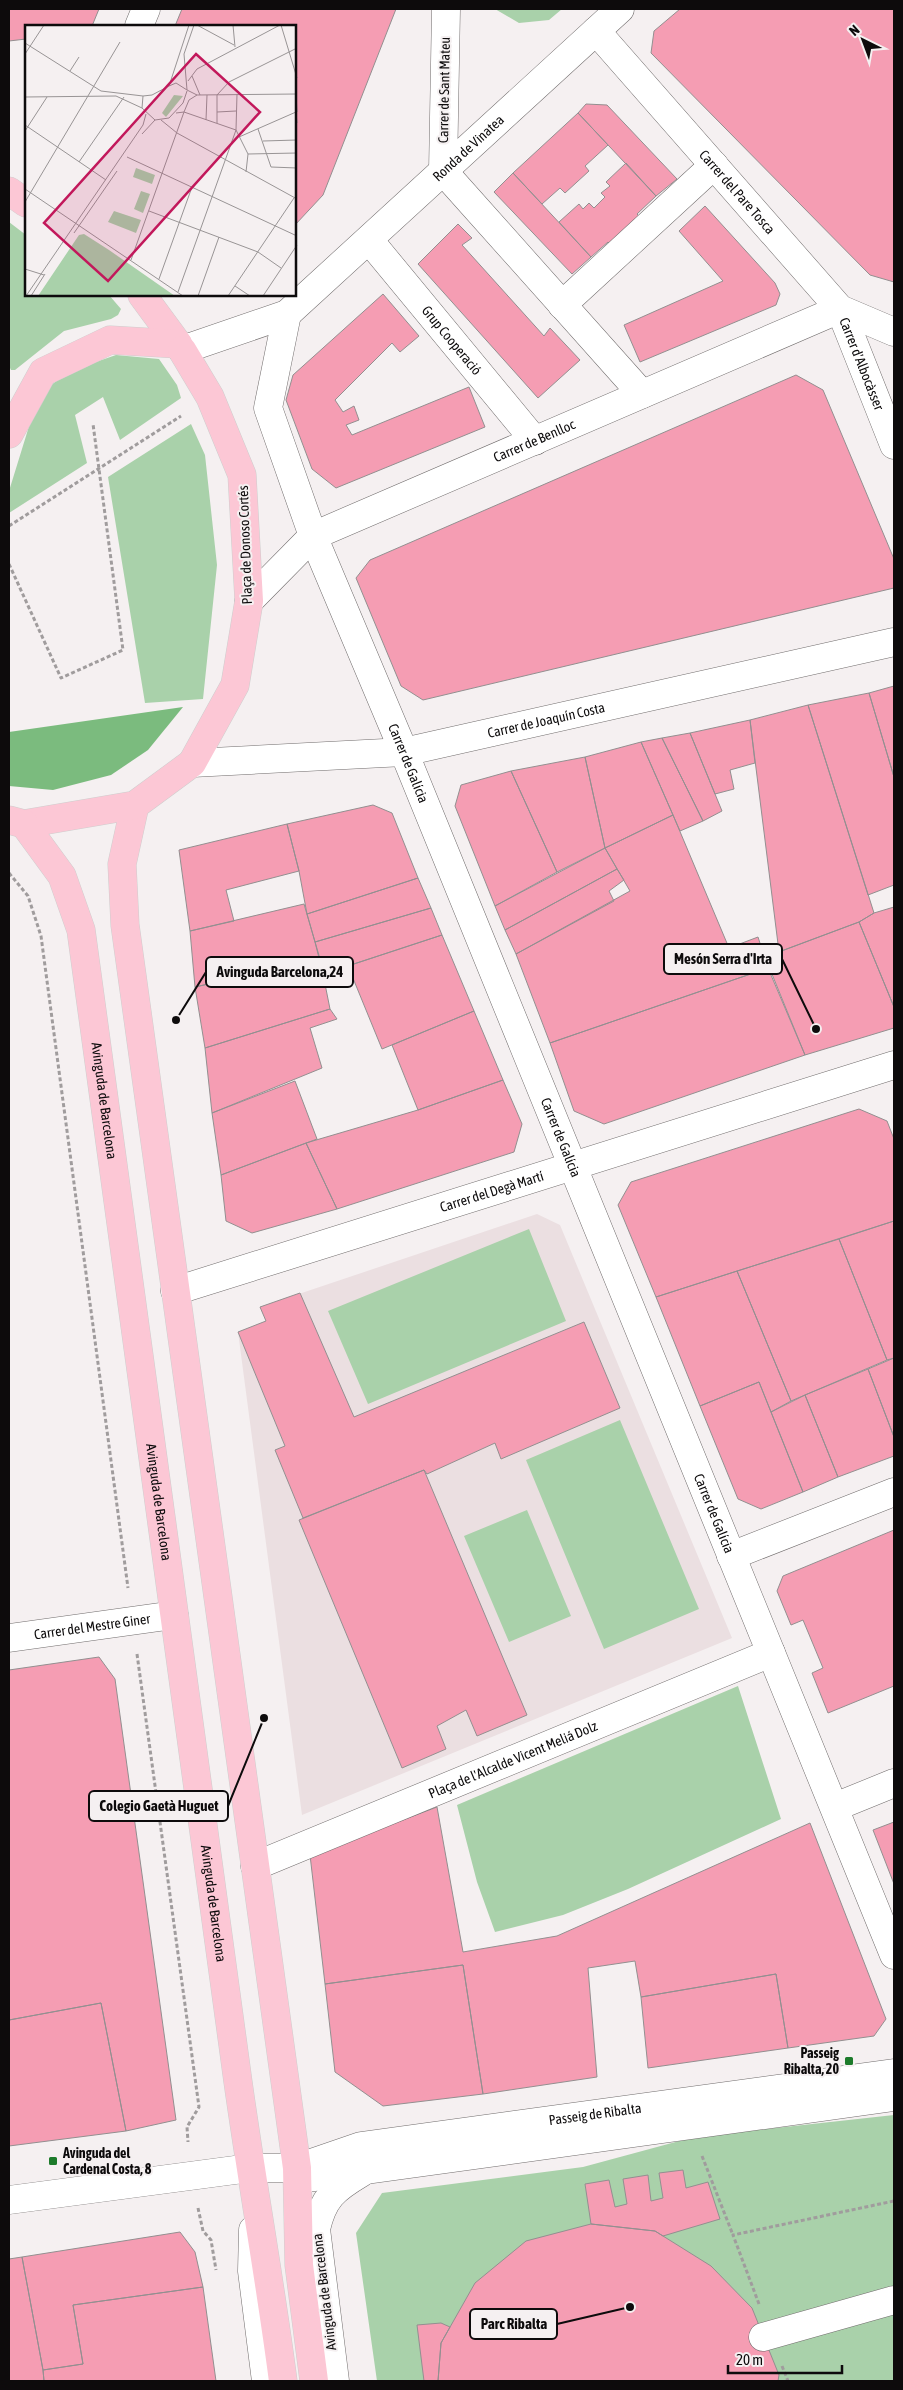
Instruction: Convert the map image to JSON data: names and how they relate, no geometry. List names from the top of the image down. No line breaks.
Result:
{"streets":{"main road":["Plaça de Donoso Cortés","Avinguda de Barcelona"],"street":["Carrer de Sant Mateu","Ronda de Vinatea","Carrer del Pare Tosca","Grup Cooperació","Carrer d'Albocàsser","Carrer de Benlloc","Carrer de Joaquín Costa","Carrer de Galícia","Carrer del Degà Martí","Carrer del Mestre Giner","Plaça de l'Alcalde Vicent Meliá Dolz","Passeig de Ribalta"]},"crossings":[["Carrer de Sant Mateu","Ronda de Vinatea"],["Ronda de Vinatea","Carrer del Pare Tosca"],["Ronda de Vinatea","Grup Cooperació"],["Ronda de Vinatea","Plaça de Donoso Cortés"],["Ronda de Vinatea","Carrer de Galícia"],["Carrer del Pare Tosca","Carrer d'Albocàsser"],["Carrer del Pare Tosca","Carrer de Benlloc"],["Grup Cooperació","Carrer de Benlloc"],["Carrer d'Albocàsser","Carrer de Benlloc"],["Carrer de Benlloc","Plaça de Donoso Cortés"],["Carrer de Benlloc","Carrer de Galícia"],["Plaça de Donoso Cortés","Carrer de Joaquín Costa"],["Plaça de Donoso Cortés","Avinguda de Barcelona"],["Carrer de Joaquín Costa","Carrer de Galícia"],["Carrer de Galícia","Carrer del Degà Martí"],["Carrer de Galícia","Plaça de l'Alcalde Vicent Meliá Dolz"],["Avinguda de Barcelona","Carrer del Degà Martí"],["Avinguda de Barcelona","Carrer del Mestre Giner"],["Avinguda de Barcelona","Plaça de l'Alcalde Vicent Meliá Dolz"],["Avinguda de Barcelona","Passeig de Ribalta"]],"places":{"other":["Avinguda Barcelona,24","Mesón Serra d'Irta","Colegio Gaetà Huguet","Parc Ribalta"],"transit":["Passeig Ribalta, 20","Avinguda del Cardenal Costa, 8"]},"scale_bar":"20 m","north":"top left"}
